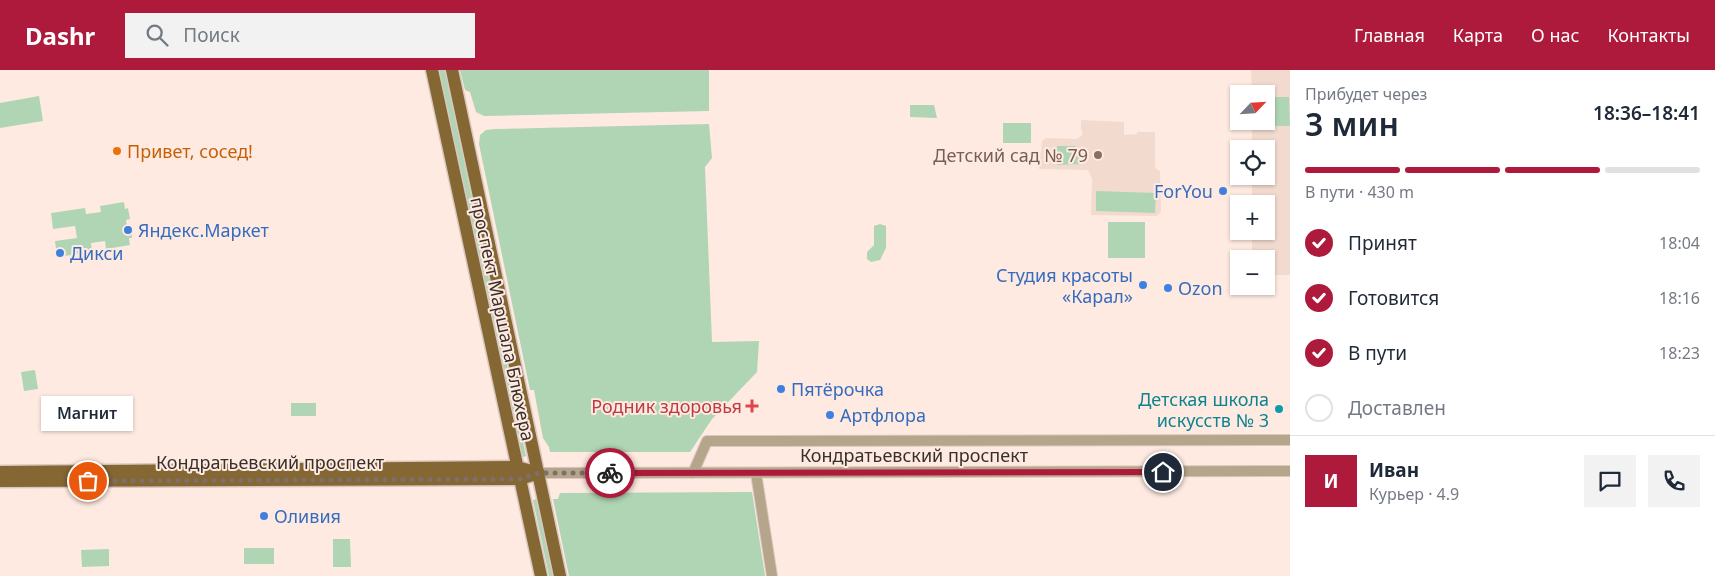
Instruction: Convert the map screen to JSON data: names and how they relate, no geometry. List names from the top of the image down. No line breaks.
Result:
{"streets":{"main road":["проспект Маршала Блюхера","Кондратьевский проспект"]},"crossings":[["проспект Маршала Блюхера","Кондратьевский проспект"]],"places":{"other":["Привет, сосед!","Детский сад № 79","ForYou","Яндекс.Маркет","Дикси","Студия красоты «Карал»","Ozon","Пятёрочка","Детская школа искусств № 3","Артфлора","Магнит","Оливия"],"health":["Родник здоровья"]},"north":"top right","page":{"header":"Dashr","search":"Поиск","nav":["Главная","Карта","О нас","Контакты"],"heading":["3 мин","Прибудет через","18:36–18:41"],"panel":["Иван","Курьер · 4.9"],"map_buttons":["+","−"],"bar":"В пути · 430 m","list":[["Принят","18:04"],["Готовится","18:16"],["В пути","18:23"],"Доставлен"],"bubble":"Магнит","round":"И"}}
